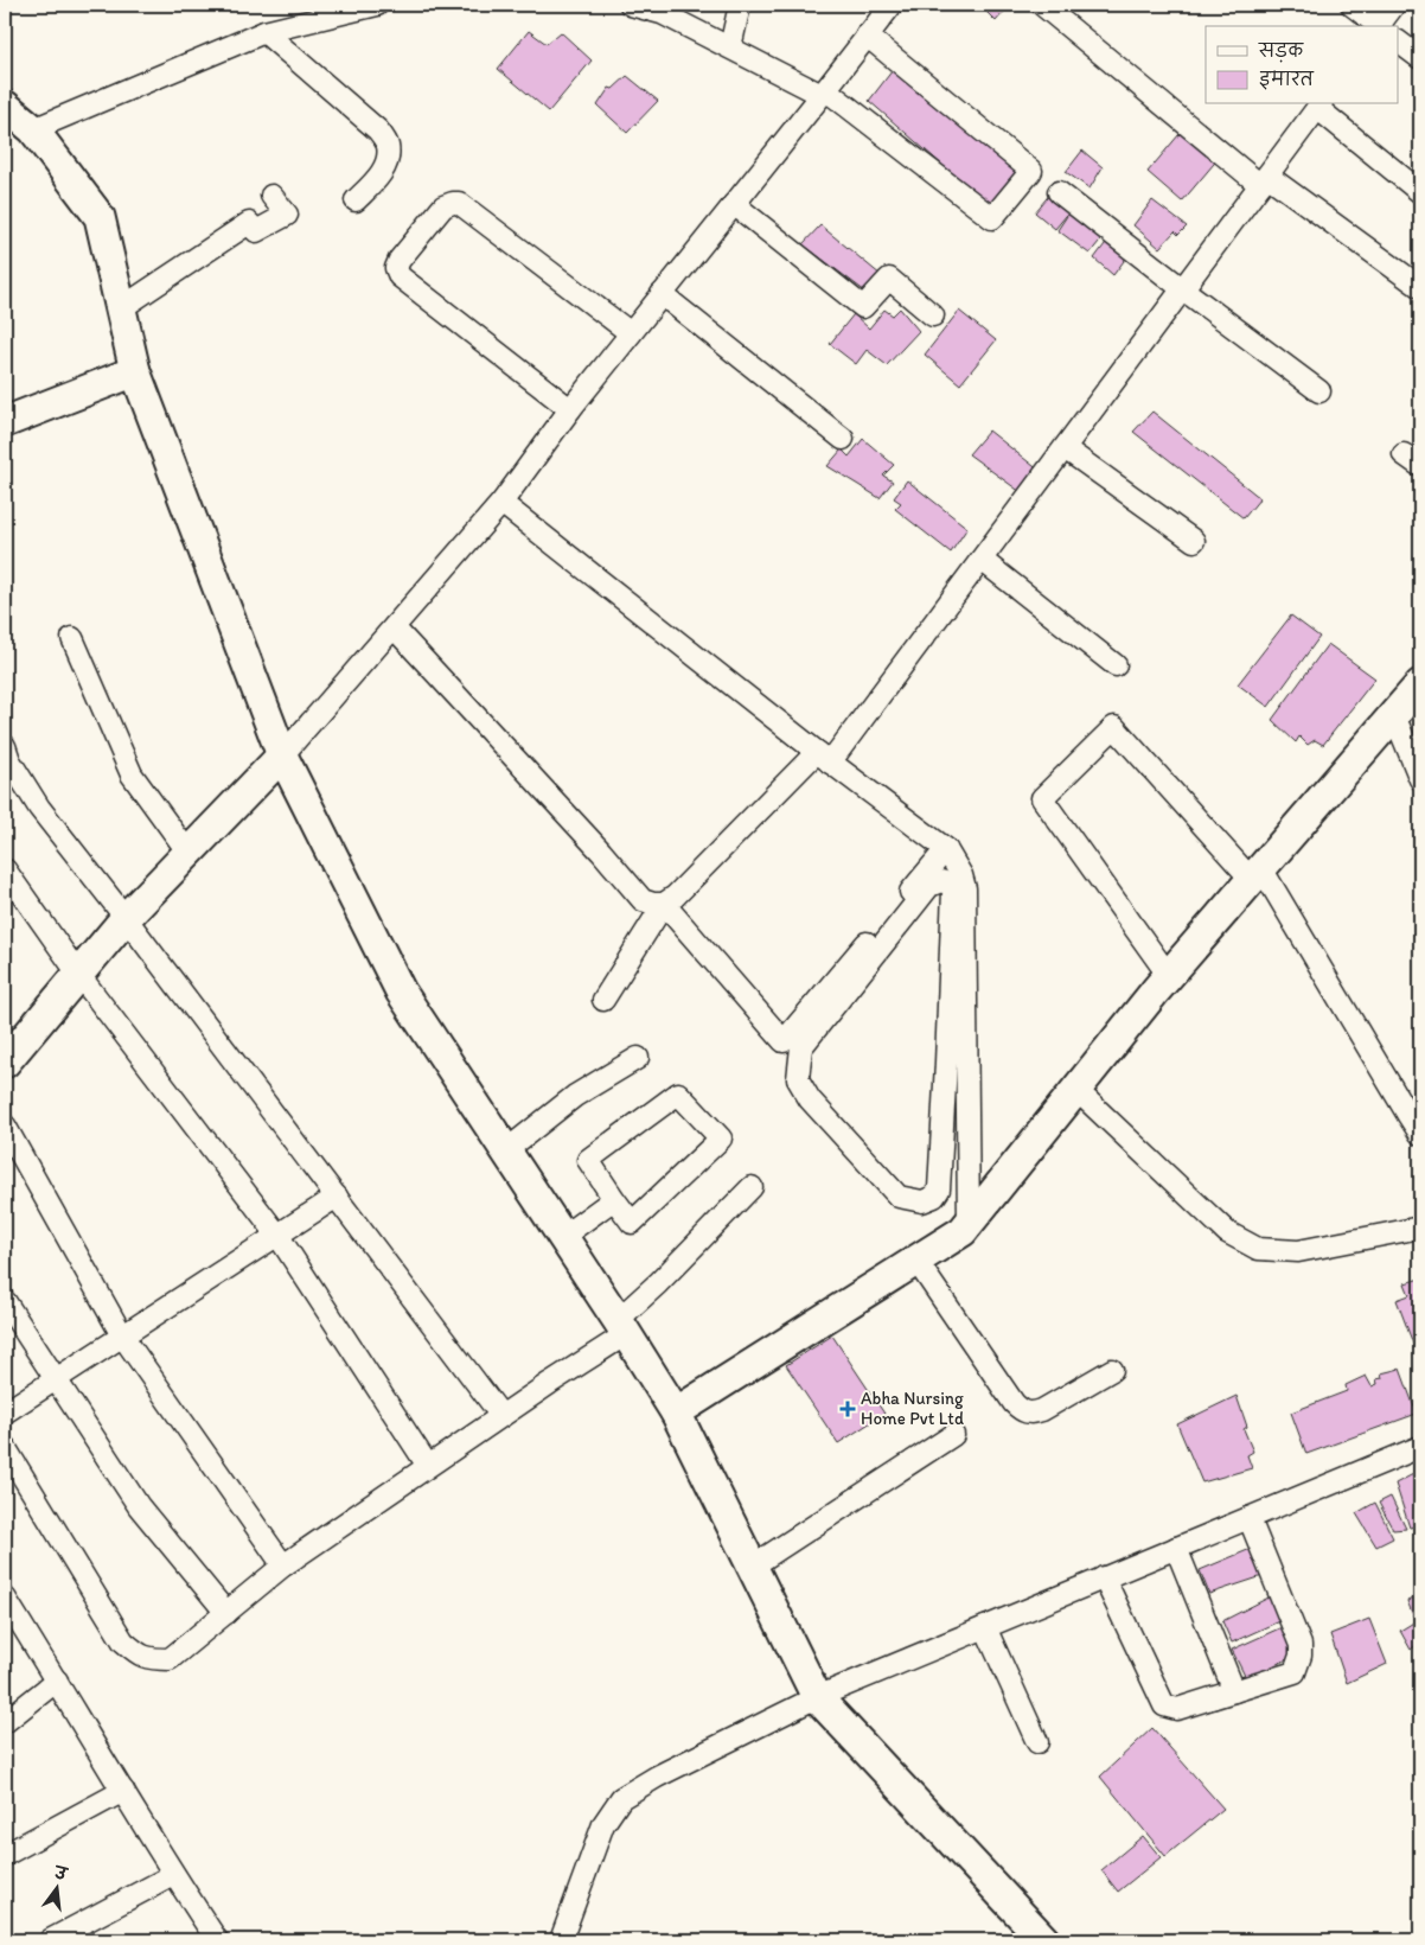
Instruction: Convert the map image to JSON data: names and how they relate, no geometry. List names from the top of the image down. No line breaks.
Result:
{"places":{"health":["Abha Nursing Home Pvt Ltd"]},"legend":["सड़क","इमारत"],"north":"top"}
